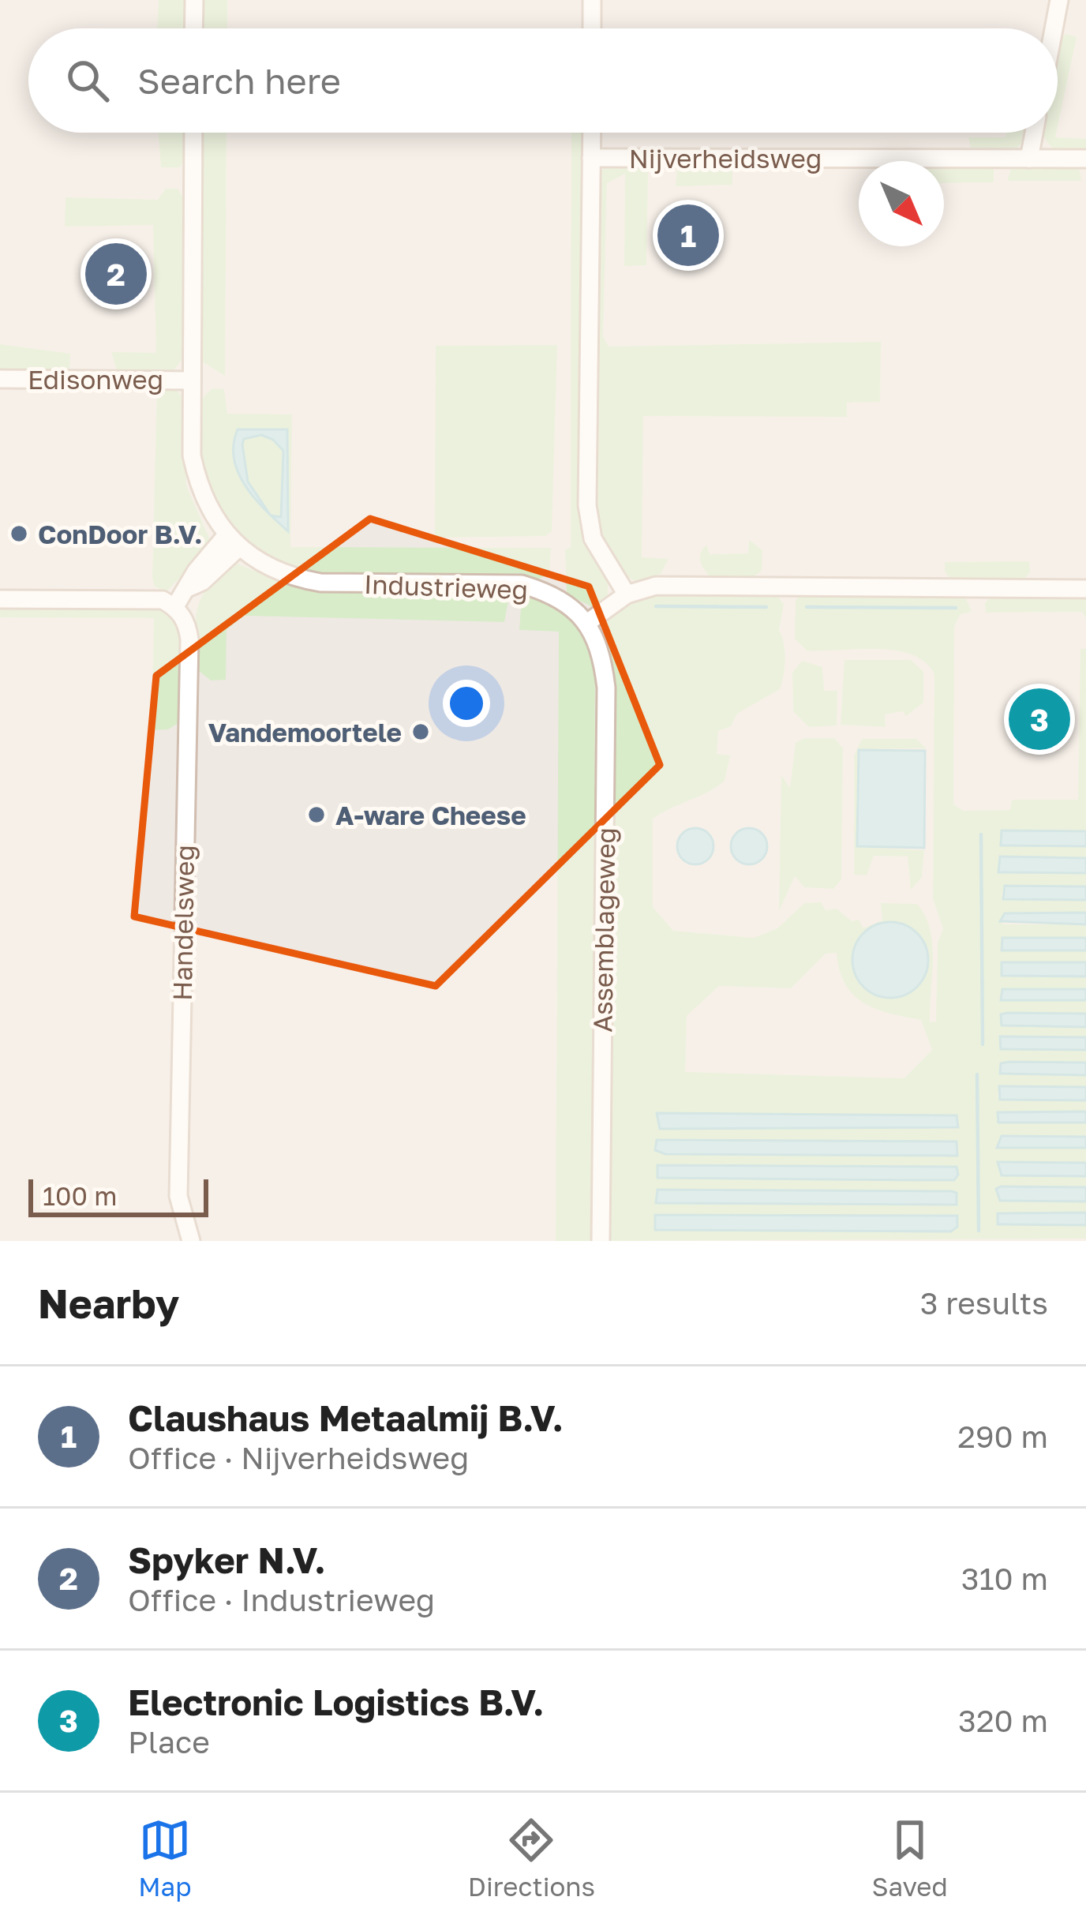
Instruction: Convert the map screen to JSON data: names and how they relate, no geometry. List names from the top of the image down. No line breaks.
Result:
{"streets":{"street":["Nijverheidsweg","Edisonweg","Industrieweg","Handelsweg","Assemblageweg"]},"crossings":[["Industrieweg","Assemblageweg"]],"places":["ConDoor B.V.","Vandemoortele","A-ware Cheese"],"scale_bar":"100 m","north":"bottom right","page":{"search":"Search here","pins":["1","2","3"],"scale":"100 m","heading":["Nearby","3 results"],"list":[{"mark":"1","name":"Claushaus Metaalmij B.V.","note":"Office · Nijverheidsweg","value":"290 m"},{"mark":"2","name":"Spyker N.V.","note":"Office · Industrieweg","value":"310 m"},{"mark":"3","name":"Electronic Logistics B.V.","note":"Place","value":"320 m"}],"nav":["Map","Directions","Saved"]}}
